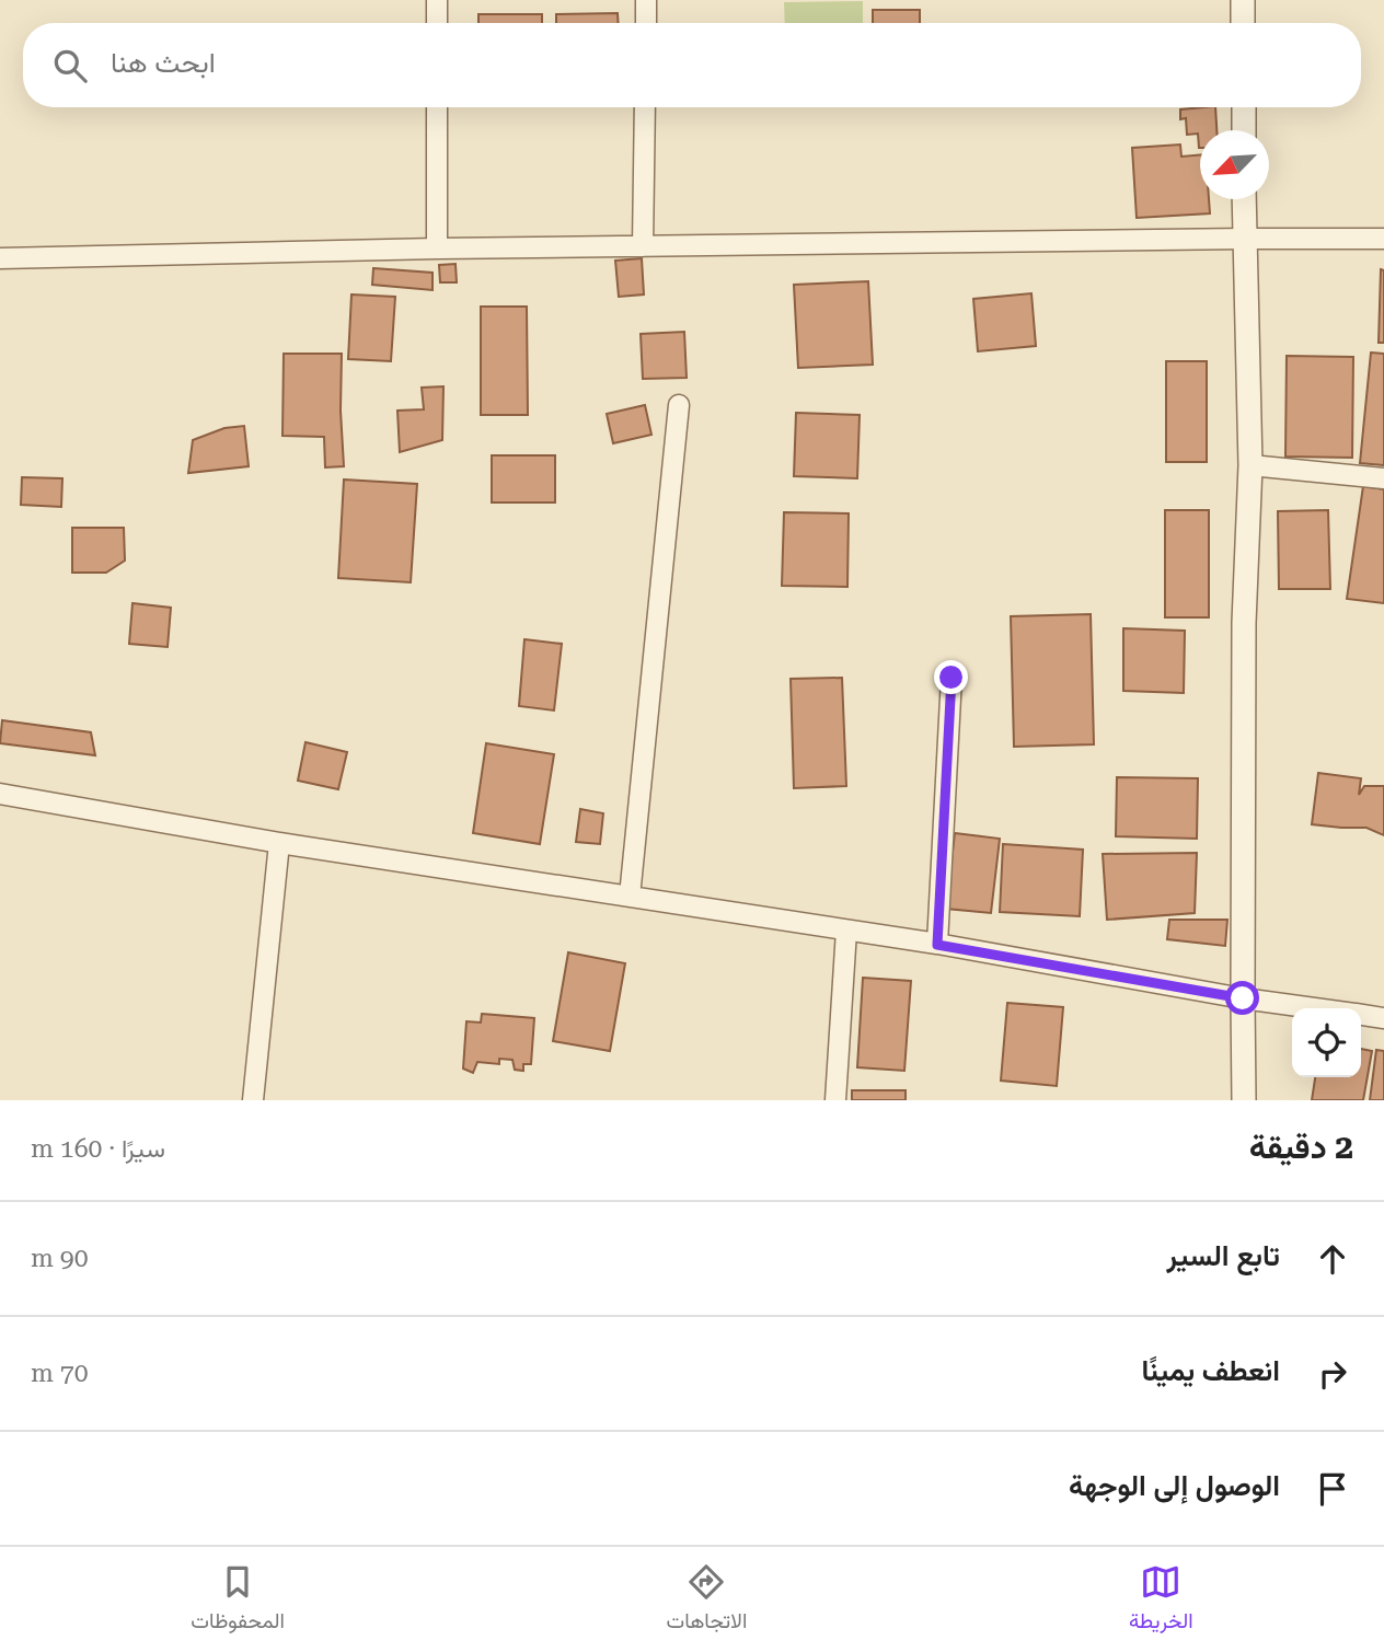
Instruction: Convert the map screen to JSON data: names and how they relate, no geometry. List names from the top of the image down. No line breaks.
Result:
{"north":"bottom left","page":{"search":"ابحث هنا","heading":["2 دقيقة","سيرًا · 160 m"],"list":[["تابع السير","90 m"],["انعطف يمينًا","70 m"],"الوصول إلى الوجهة"],"nav":["الخريطة","الاتجاهات","المحفوظات"]}}
